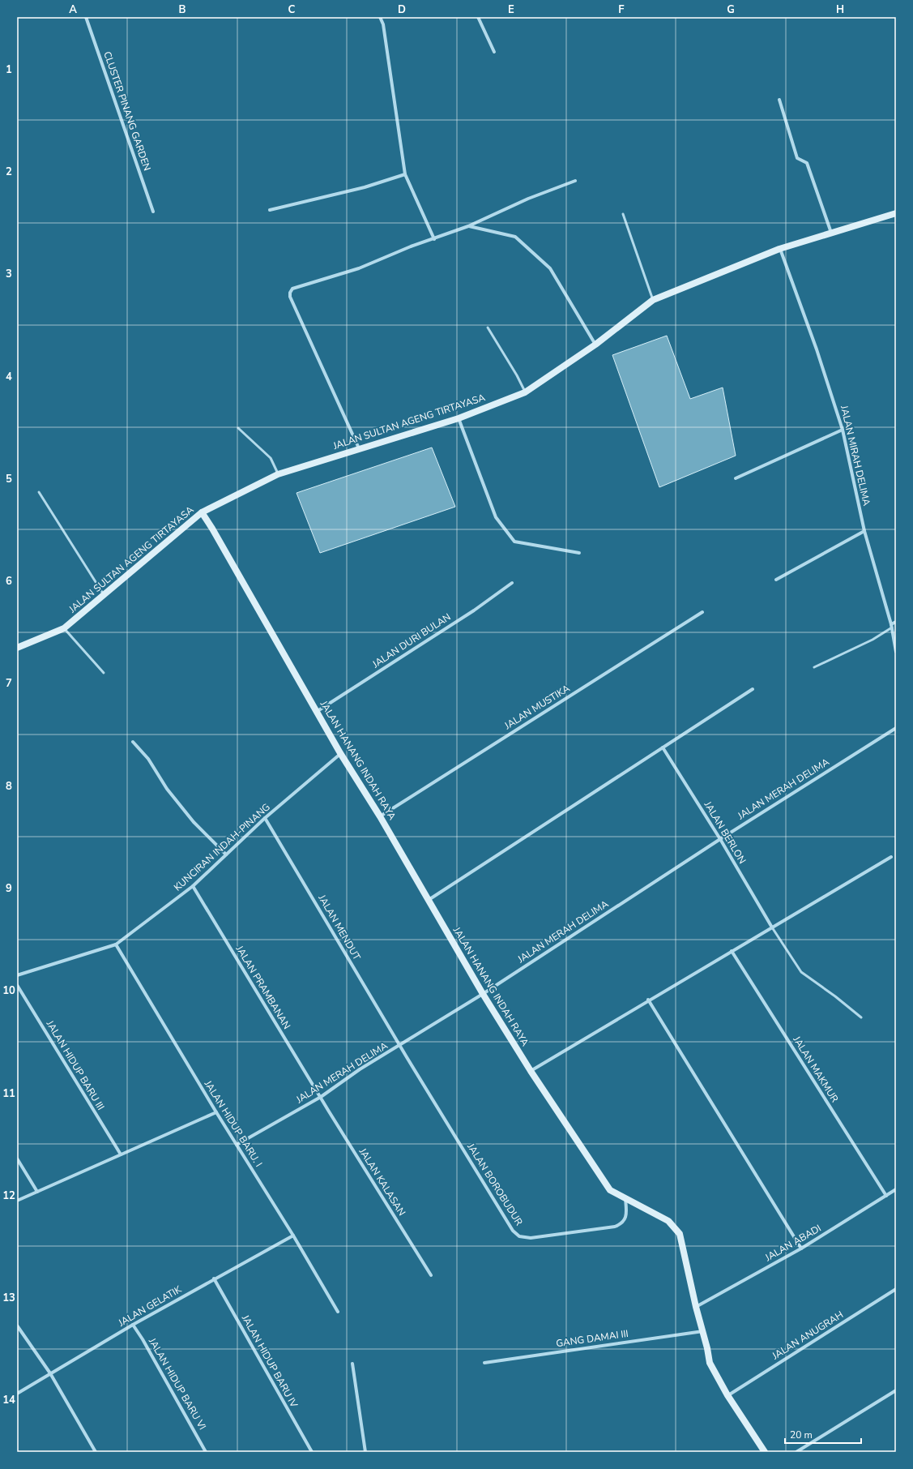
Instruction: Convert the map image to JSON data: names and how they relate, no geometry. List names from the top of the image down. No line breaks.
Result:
{"streets":{"street":["CLUSTER PINANG GARDEN","JALAN SULTAN AGENG TIRTAYASA","JALAN MIRAH DELIMA","JALAN DURI BULAN","JALAN MUSTIKA","JALAN HANANG INDAH RAYA","JALAN MERAH DELIMA","JALAN BERLON","KUNCIRAN INDAH-PINANG","JALAN MENDUT","JALAN PRAMBANAN","JALAN HIDUP BARU III","JALAN MAKMUR","JALAN HIDUP BARU. I","JALAN KALASAN","JALAN BOROBUDUR","JALAN ABADI","JALAN GELATIK","JALAN ANUGRAH","GANG DAMAI III","JALAN HIDUP BARU IV","JALAN HIDUP BARU VI"]},"crossings":[["JALAN SULTAN AGENG TIRTAYASA","JALAN MIRAH DELIMA"],["JALAN SULTAN AGENG TIRTAYASA","JALAN HANANG INDAH RAYA"],["JALAN DURI BULAN","JALAN HANANG INDAH RAYA"],["JALAN MUSTIKA","JALAN HANANG INDAH RAYA"],["JALAN HANANG INDAH RAYA","JALAN MERAH DELIMA"],["JALAN HANANG INDAH RAYA","KUNCIRAN INDAH-PINANG"],["JALAN HANANG INDAH RAYA","JALAN BOROBUDUR"],["JALAN HANANG INDAH RAYA","JALAN ABADI"],["JALAN HANANG INDAH RAYA","JALAN ANUGRAH"],["JALAN HANANG INDAH RAYA","GANG DAMAI III"],["JALAN MERAH DELIMA","JALAN BERLON"],["JALAN MERAH DELIMA","JALAN MENDUT"],["JALAN MERAH DELIMA","JALAN PRAMBANAN"],["JALAN MERAH DELIMA","JALAN HIDUP BARU. I"],["JALAN MERAH DELIMA","JALAN KALASAN"],["JALAN MERAH DELIMA","JALAN BOROBUDUR"],["KUNCIRAN INDAH-PINANG","JALAN MENDUT"],["KUNCIRAN INDAH-PINANG","JALAN PRAMBANAN"],["KUNCIRAN INDAH-PINANG","JALAN HIDUP BARU. I"],["JALAN MENDUT","JALAN BOROBUDUR"],["JALAN PRAMBANAN","JALAN KALASAN"],["JALAN MAKMUR","JALAN ABADI"],["JALAN HIDUP BARU. I","JALAN GELATIK"],["JALAN GELATIK","JALAN HIDUP BARU IV"],["JALAN GELATIK","JALAN HIDUP BARU VI"]],"scale_bar":"20 m","grid":{"columns":["A","B","C","D","E","F","G","H"],"rows":["1","2","3","4","5","6","7","8","9","10","11","12","13","14"]}}
